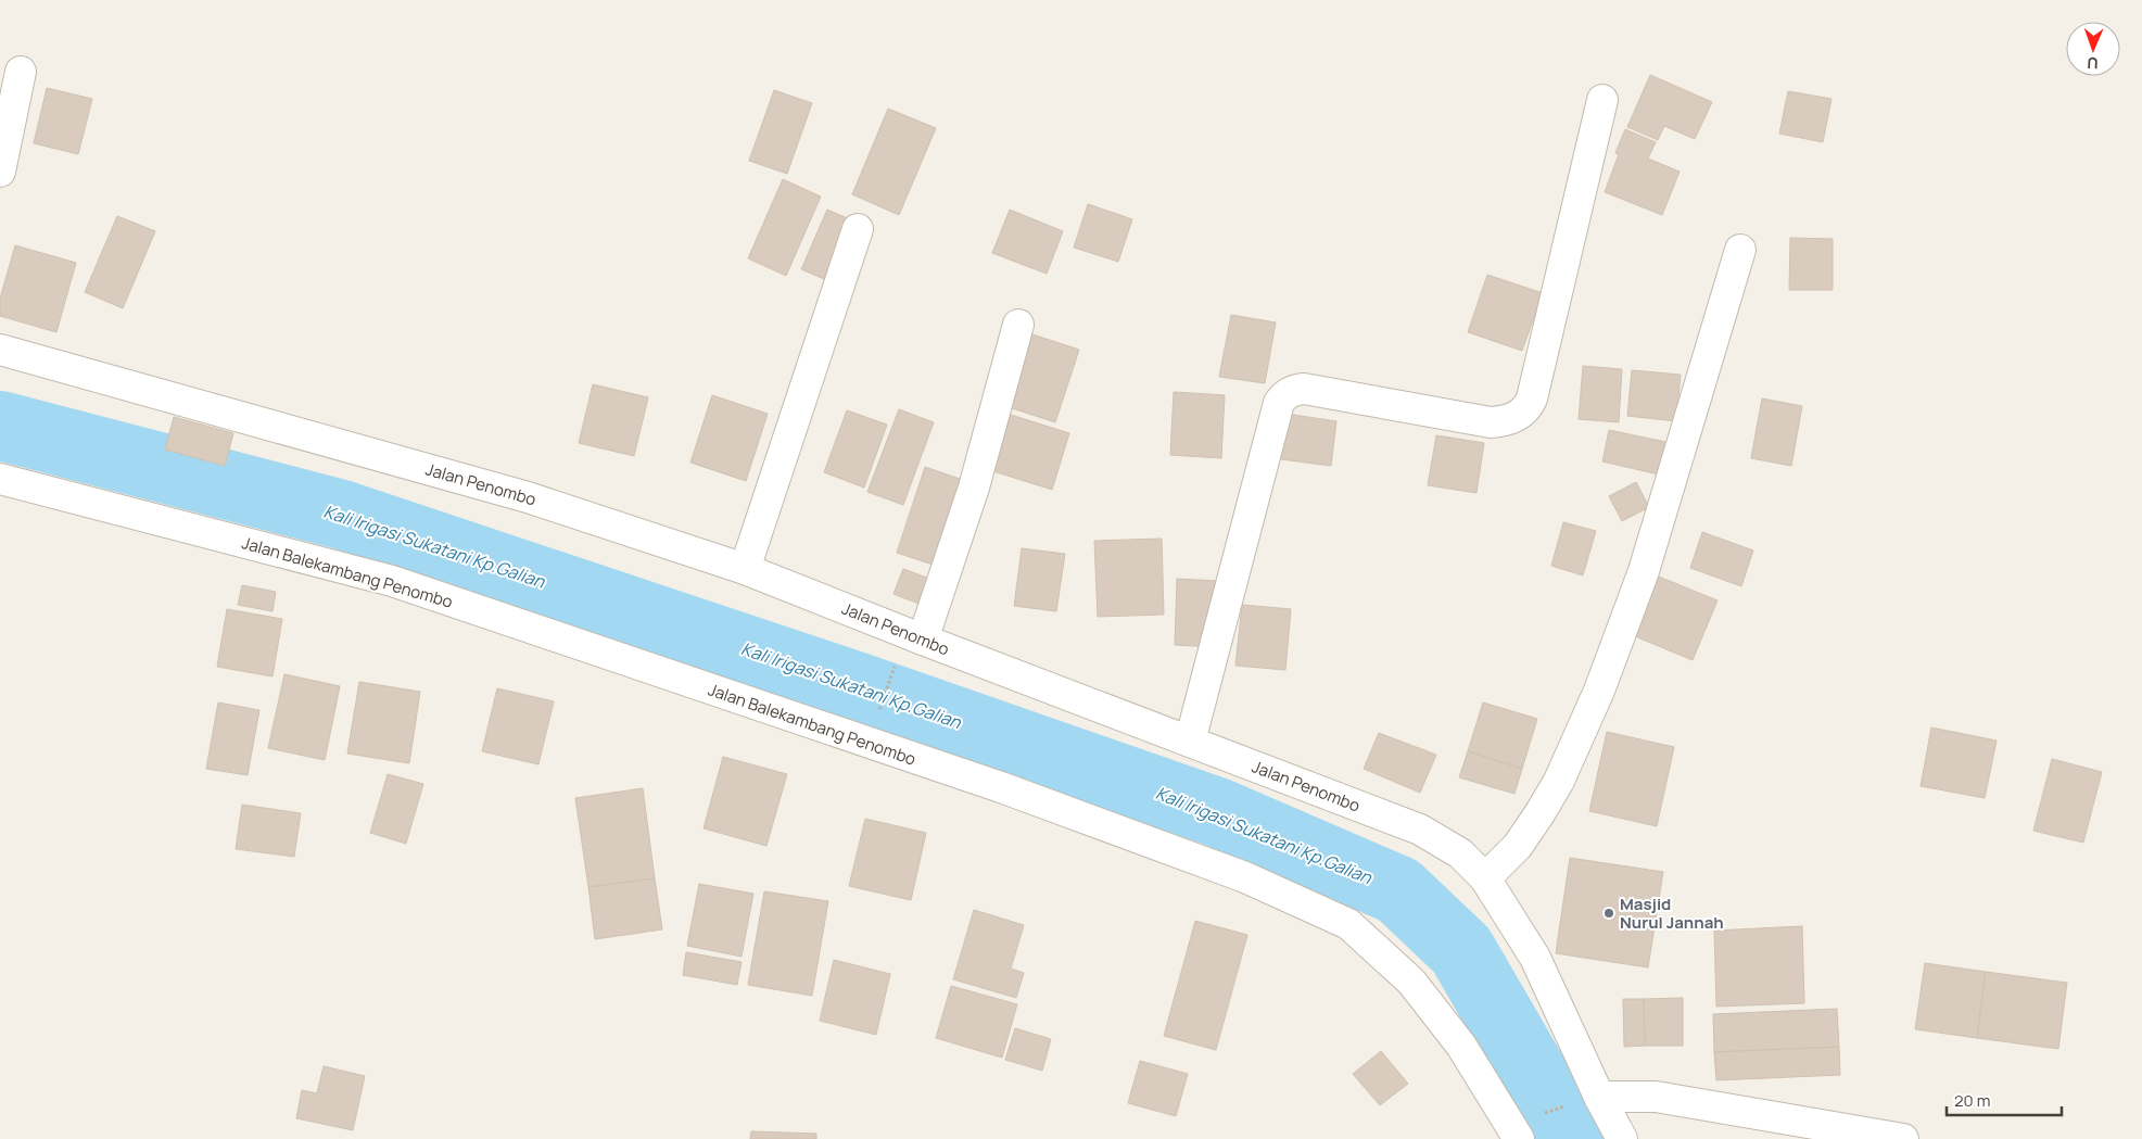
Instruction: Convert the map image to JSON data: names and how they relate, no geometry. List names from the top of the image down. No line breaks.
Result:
{"streets":{"street":["Jalan Penombo","Jalan Balekambang Penombo"]},"water":["Kali Irigasi Sukatani Kp.Galian"],"places":["Masjid Nurul Jannah"],"scale_bar":"20 m","north":"bottom"}
